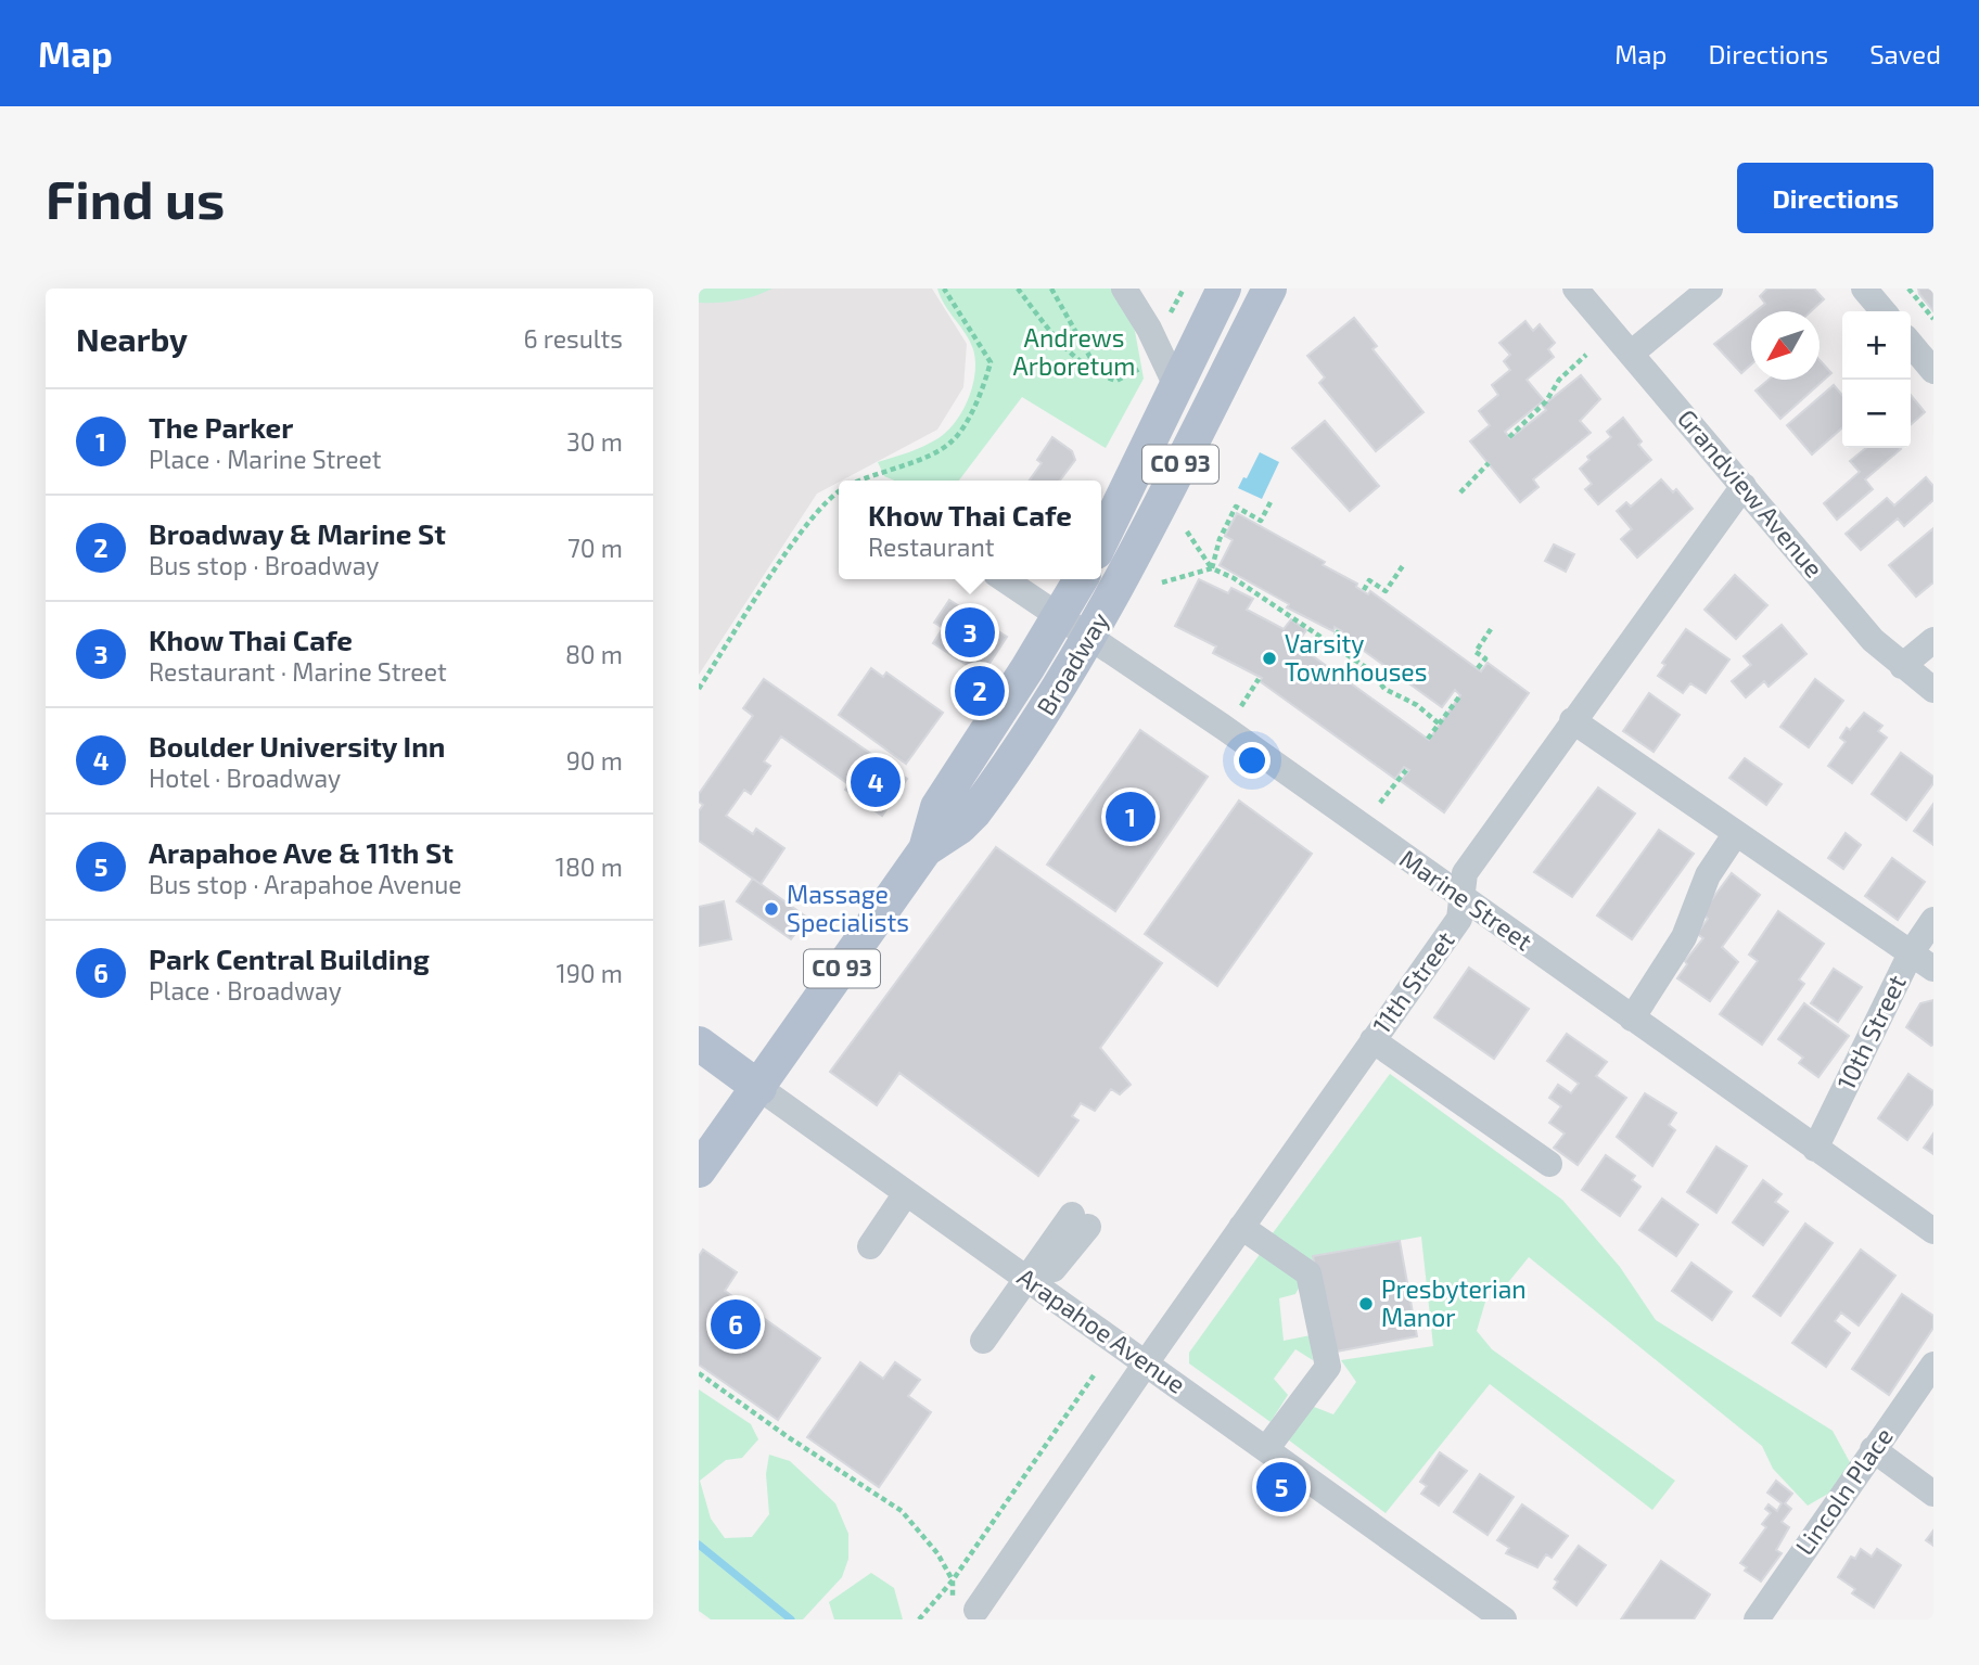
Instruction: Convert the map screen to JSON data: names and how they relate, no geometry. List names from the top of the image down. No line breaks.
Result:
{"streets":{"main road":["CO 93","Broadway","Arapahoe Avenue"],"street":["Grandview Avenue","Marine Street","11th Street","10th Street","Lincoln Place"]},"crossings":[["Grandview Avenue","11th Street"],["Broadway","Marine Street"],["Broadway","Arapahoe Avenue"],["Marine Street","11th Street"],["Marine Street","10th Street"],["11th Street","Arapahoe Avenue"]],"parks":["Andrews Arboretum"],"places":["Varsity Townhouses","Massage Specialists","Presbyterian Manor"],"north":"bottom left","page":{"header":"Map","nav":["Map","Directions","Saved"],"buttons":"Directions","title":"Find us","heading":["Nearby","6 results"],"map_buttons":["+","−"],"list":[{"mark":"1","name":"The Parker","note":"Place · Marine Street","value":"30 m"},{"mark":"2","name":"Broadway & Marine St","note":"Bus stop · Broadway","value":"70 m"},{"mark":"3","name":"Khow Thai Cafe","note":"Restaurant · Marine Street","value":"80 m"},{"mark":"4","name":"Boulder University Inn","note":"Hotel · Broadway","value":"90 m"},{"mark":"5","name":"Arapahoe Ave & 11th St","note":"Bus stop · Arapahoe Avenue","value":"180 m"},{"mark":"6","name":"Park Central Building","note":"Place · Broadway","value":"190 m"}],"popup":["Khow Thai Cafe","Restaurant"],"pins":["3","2","4","1","6","5"]}}
